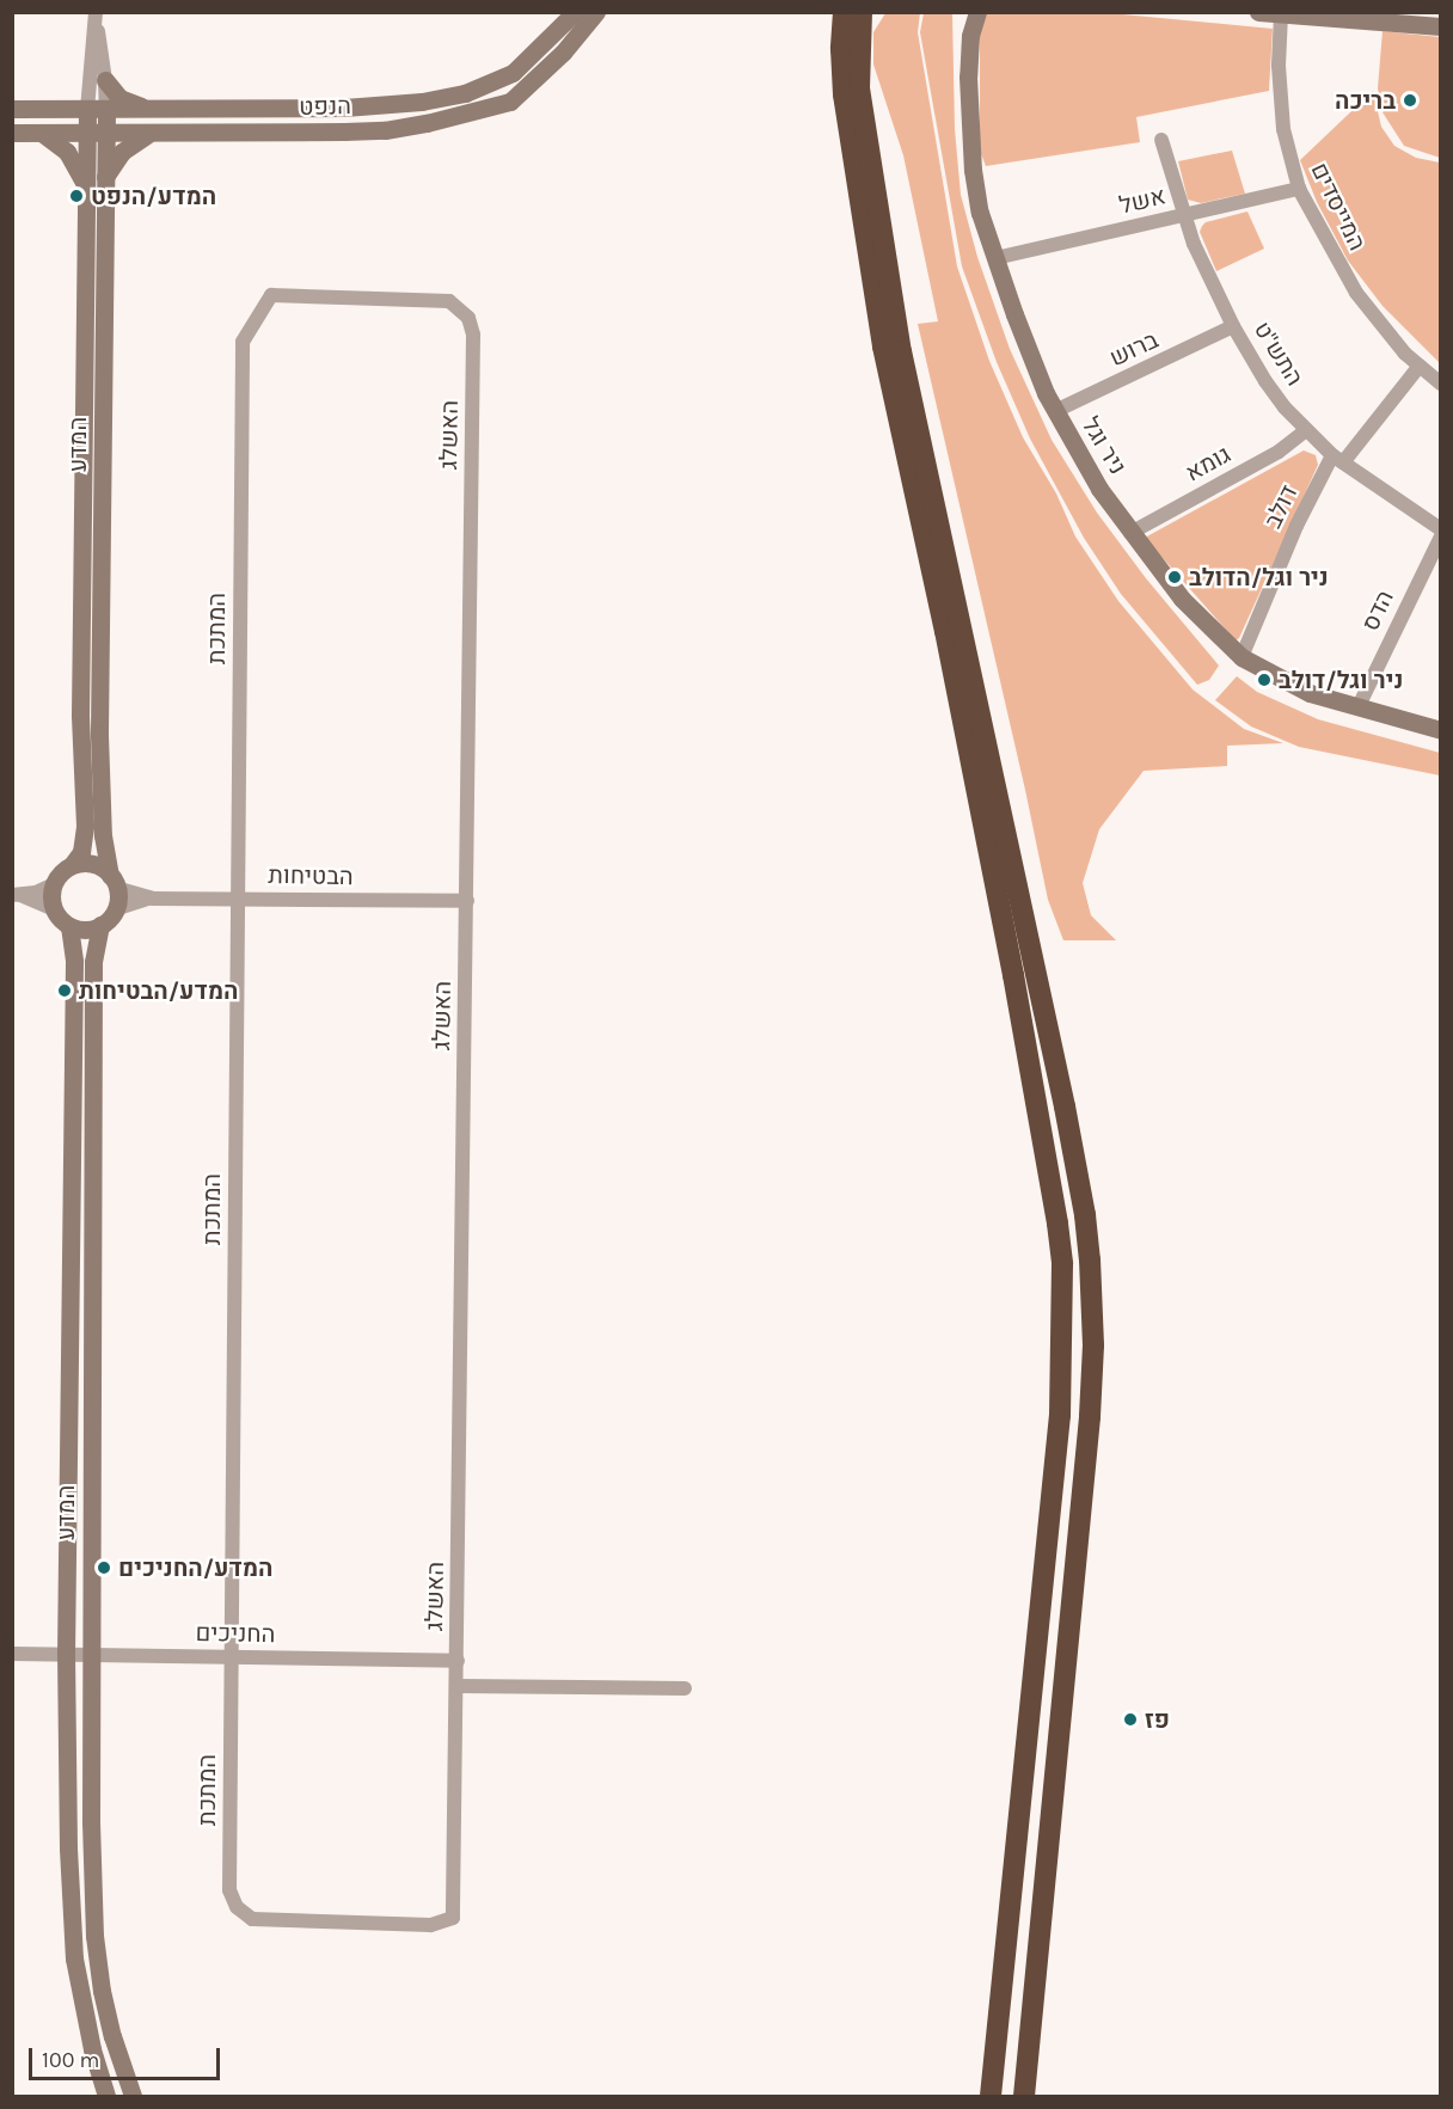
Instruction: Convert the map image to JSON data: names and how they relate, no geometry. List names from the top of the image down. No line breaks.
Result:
{"streets":{"street":["הנפט","אשל","המייסדים","ברוש","התש\"ט","האשלג","המדע","ניר וגל","גומא","דולב","הדס","המתכת","הבטיחות","החניכים"]},"crossings":[["הנפט","המדע"],["אשל","המייסדים"],["אשל","התש\"ט"],["אשל","ניר וגל"],["המייסדים","דולב"],["ברוש","התש\"ט"],["ברוש","ניר וגל"],["התש\"ט","גומא"],["התש\"ט","דולב"],["האשלג","המתכת"],["האשלג","הבטיחות"],["האשלג","החניכים"],["המדע","הבטיחות"],["המדע","החניכים"],["ניר וגל","גומא"],["ניר וגל","דולב"],["ניר וגל","הדס"],["המתכת","הבטיחות"],["המתכת","החניכים"]],"places":["בריכה","המדע/הנפט","ניר וגל/הדולב","ניר וגל/דולב","המדע/הבטיחות","המדע/החניכים","פז"],"scale_bar":"100 m"}
